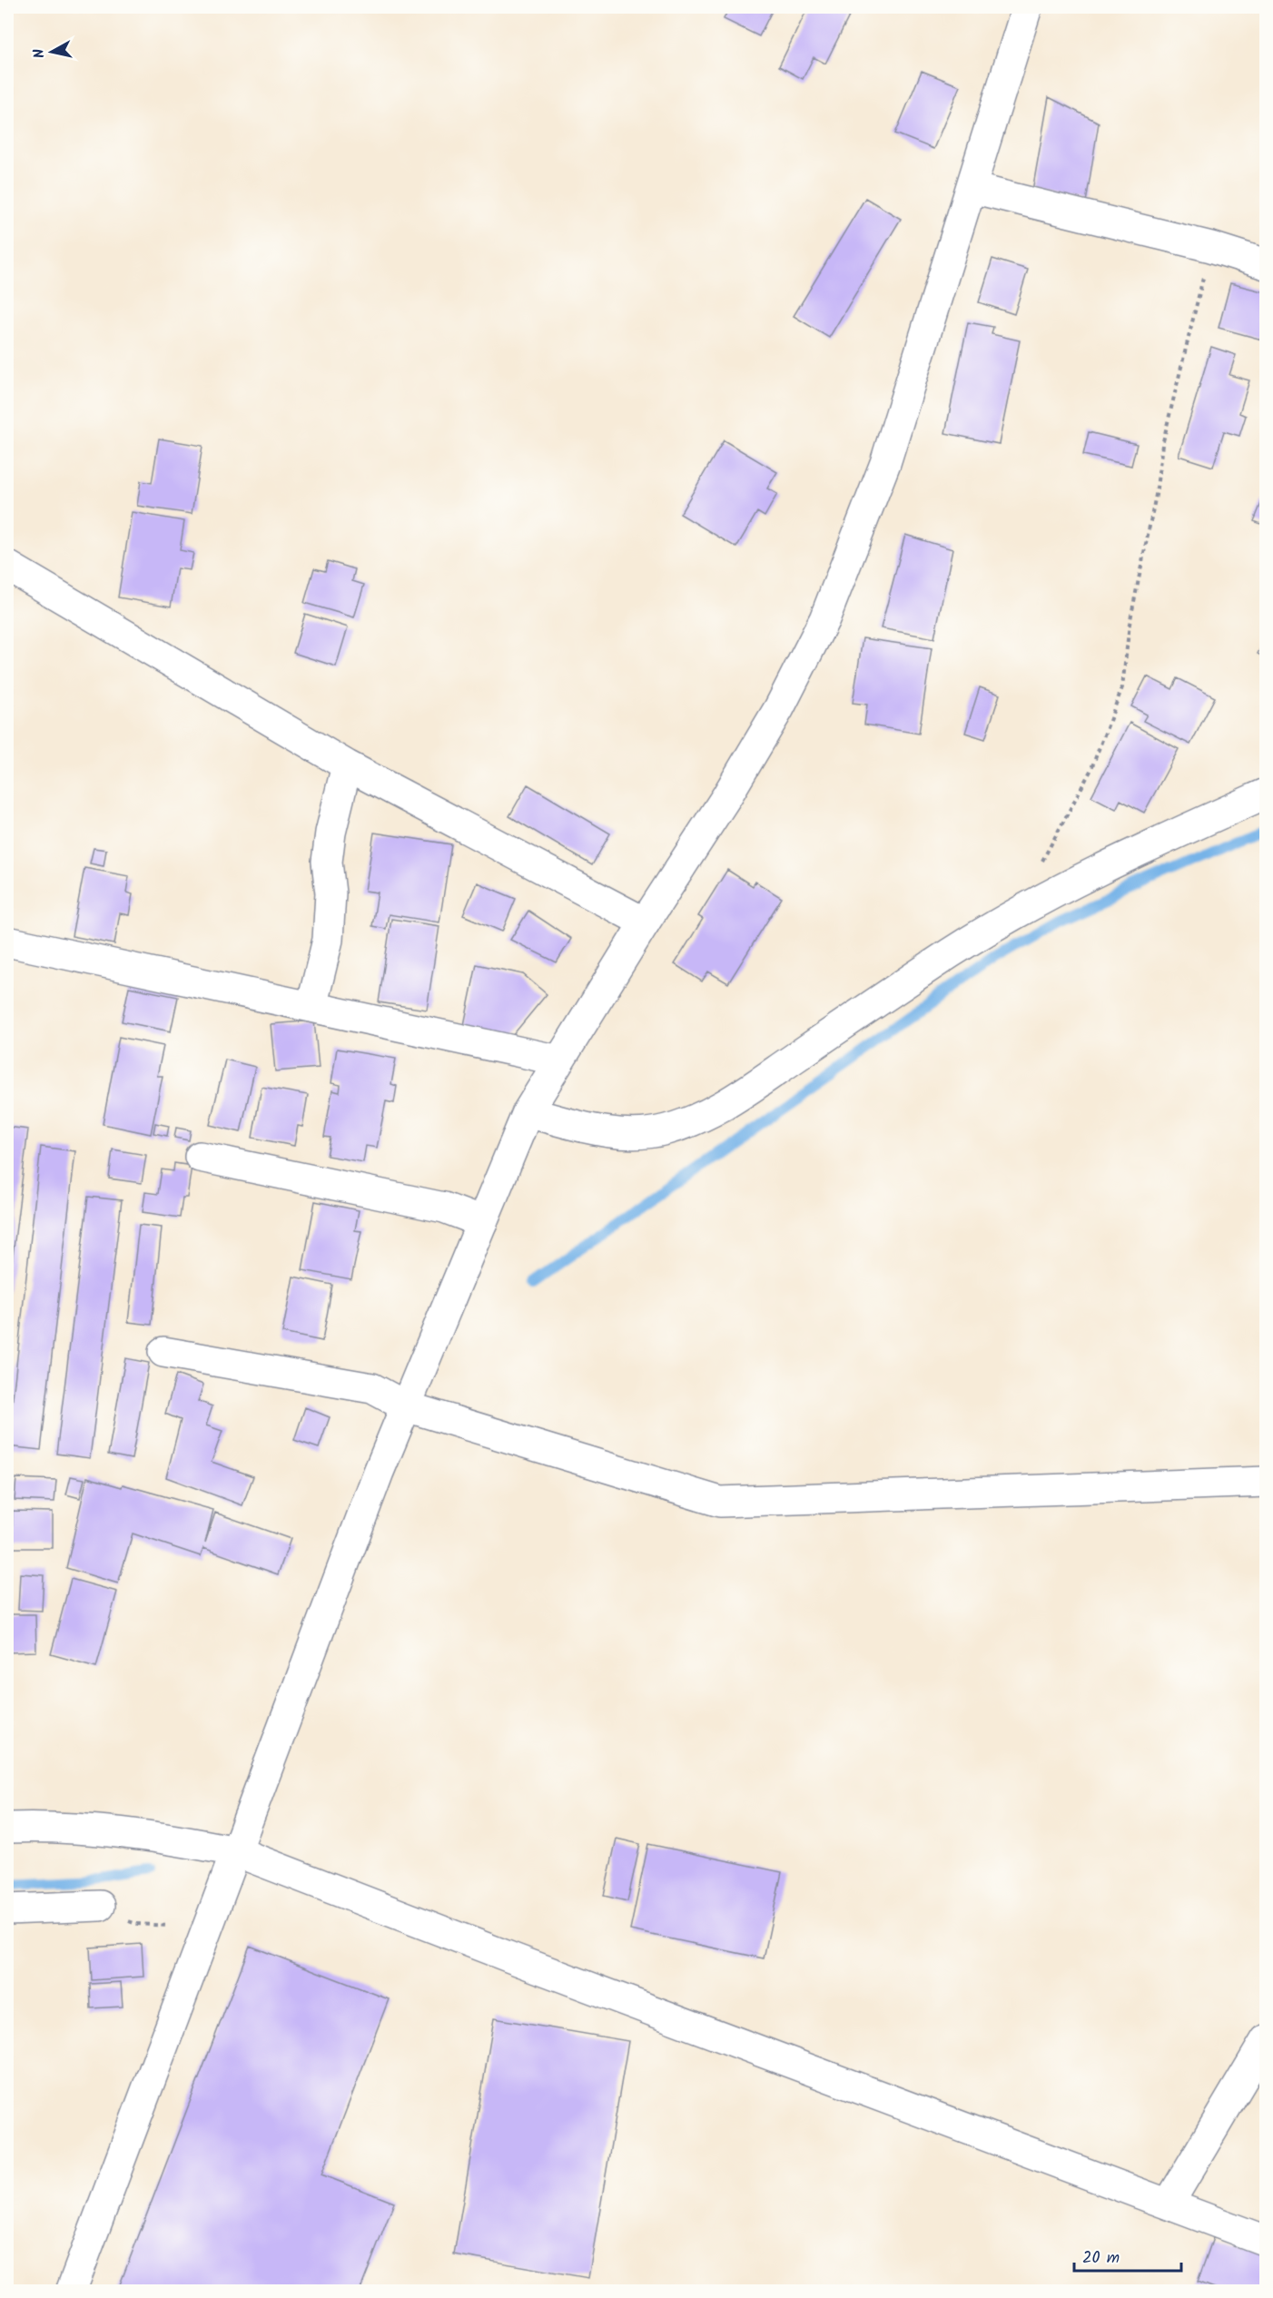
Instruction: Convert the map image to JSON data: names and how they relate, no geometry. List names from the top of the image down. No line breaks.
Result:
{"scale_bar":"20 m","north":"left"}
